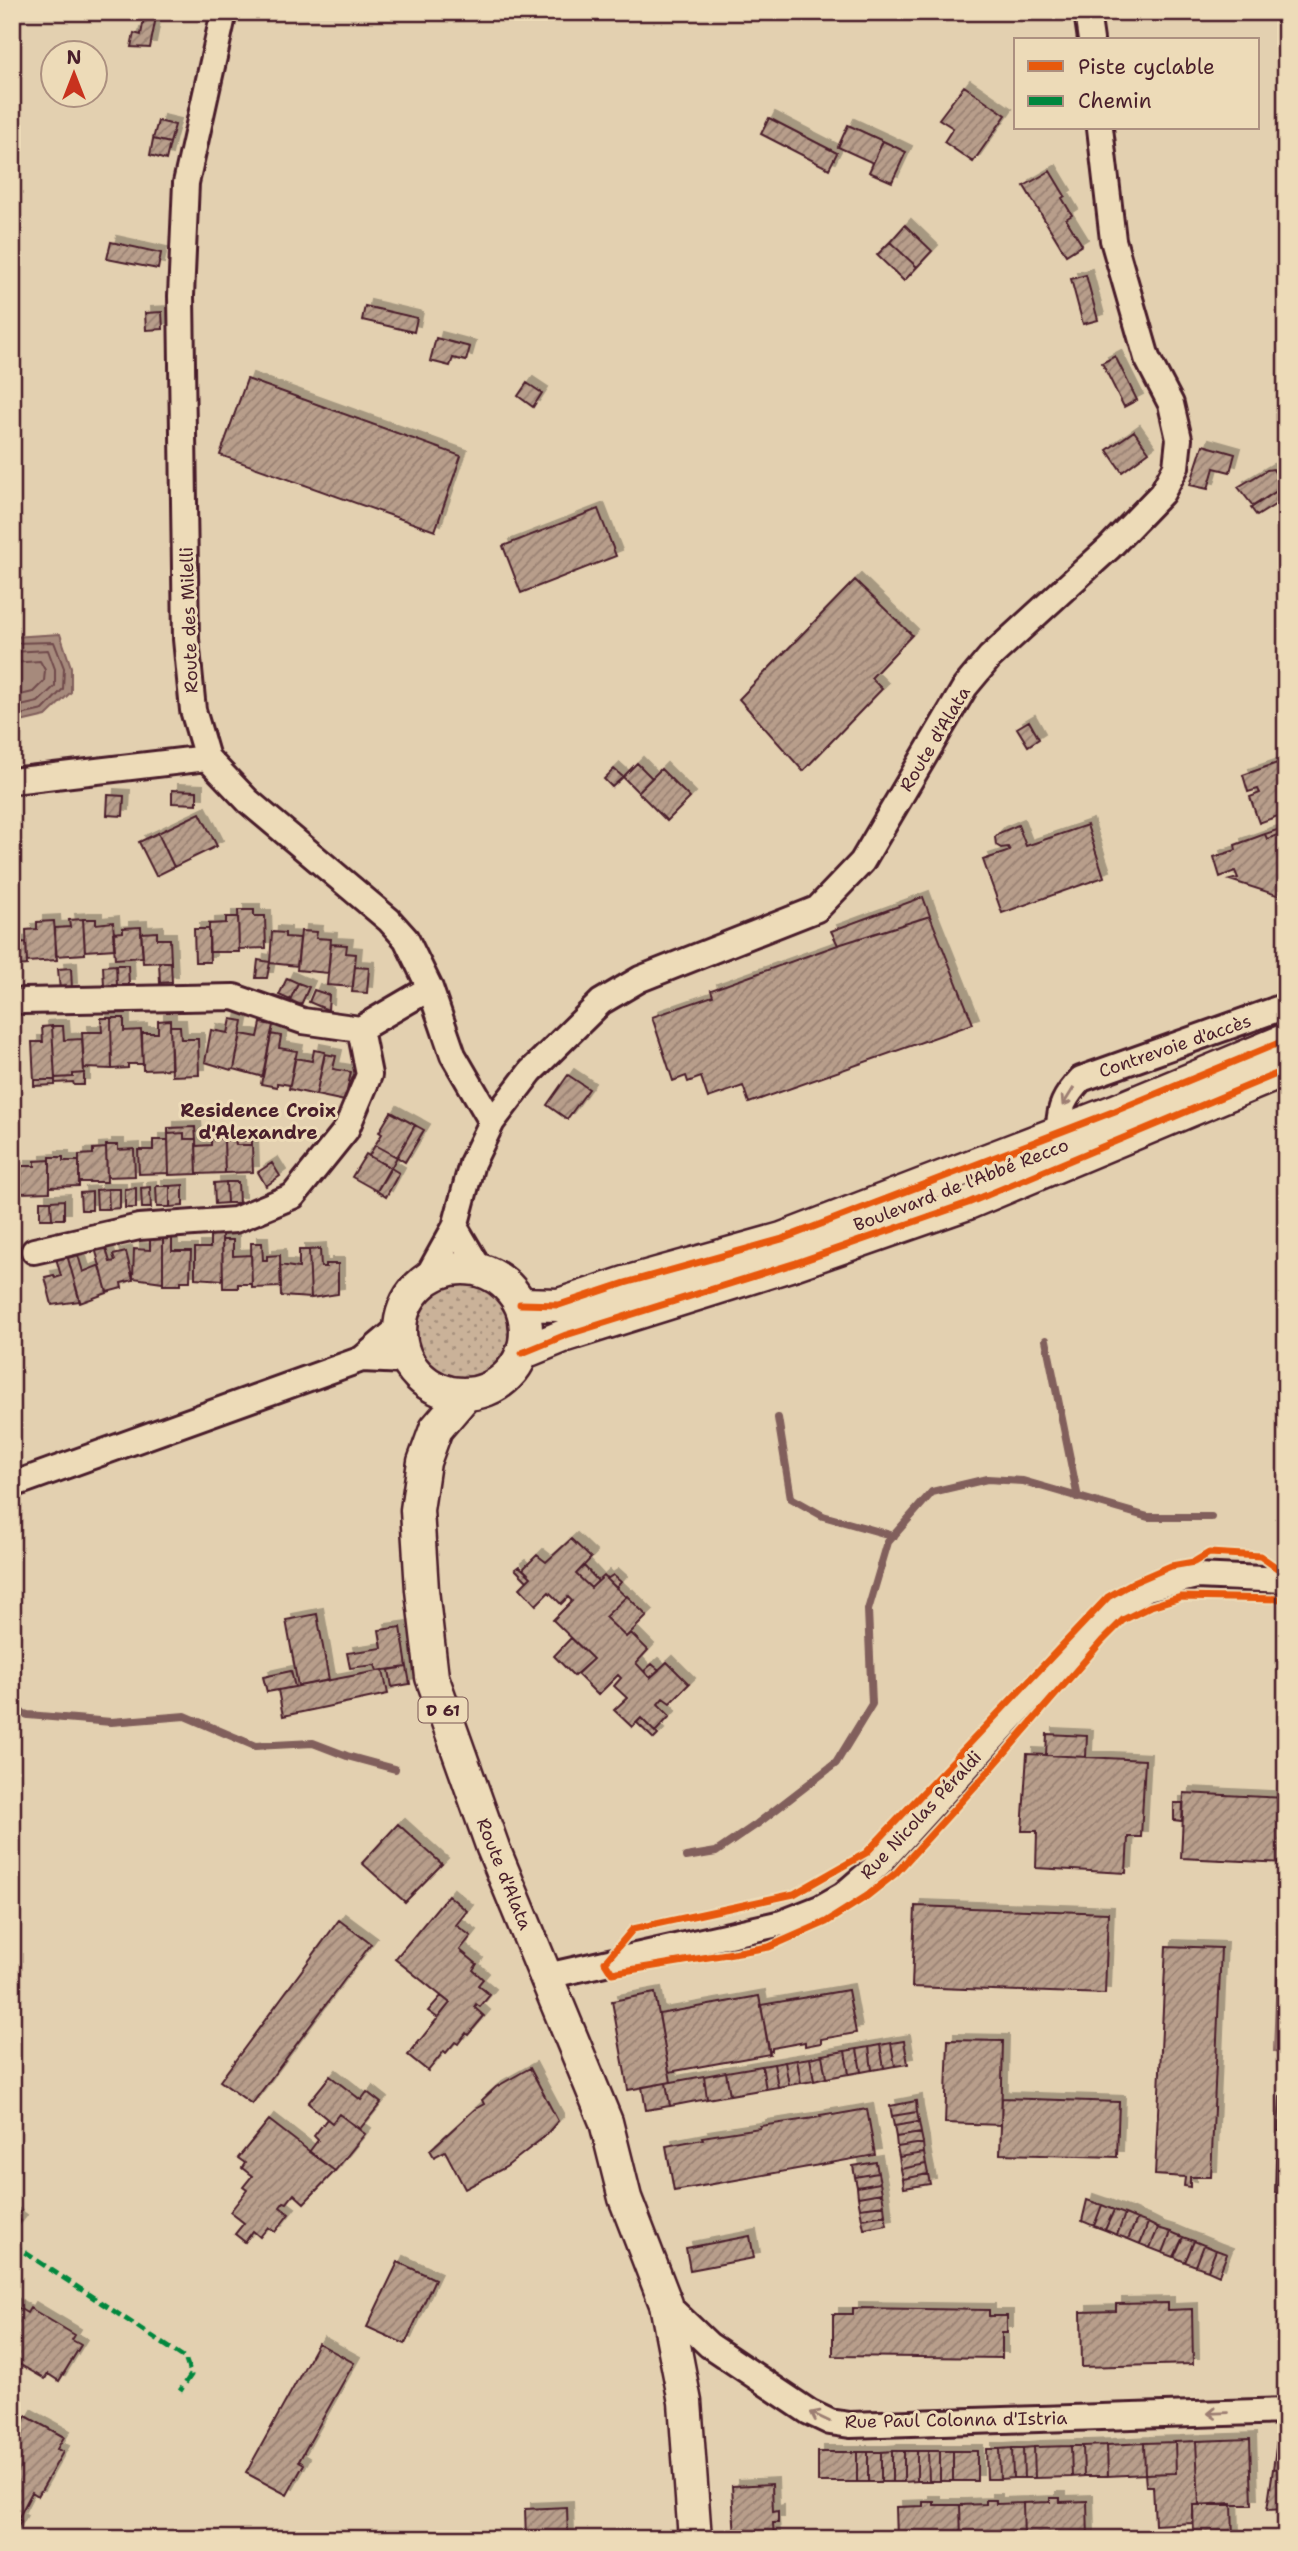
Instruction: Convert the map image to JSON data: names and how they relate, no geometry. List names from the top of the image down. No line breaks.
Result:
{"streets":{"main road":["Route d'Alata","Boulevard de l'Abbé Recco","D 61"],"street":["Route des Milelli","Contrevoie d'accès","Rue Nicolas Péraldi","Rue Paul Colonna d'Istria"]},"crossings":[["Route des Milelli","Route d'Alata"],["Route d'Alata","Boulevard de l'Abbé Recco"],["Route d'Alata","Rue Nicolas Péraldi"],["Route d'Alata","Rue Paul Colonna d'Istria"],["Contrevoie d'accès","Boulevard de l'Abbé Recco"]],"one_way":["Contrevoie d'accès","Rue Paul Colonna d'Istria"],"districts":["Residence Croix d'Alexandre"],"legend":["Piste cyclable","Chemin"],"north":"top"}
